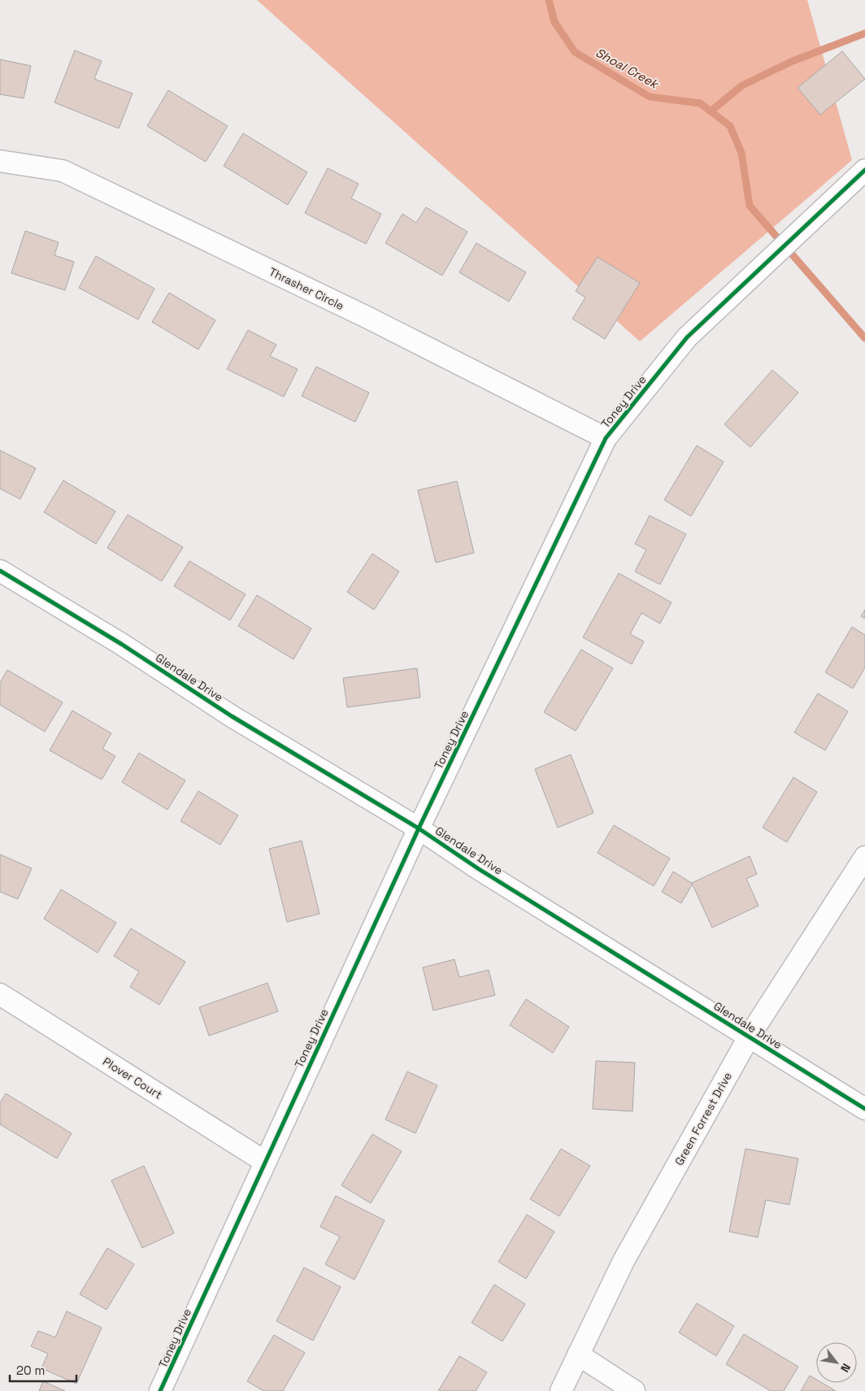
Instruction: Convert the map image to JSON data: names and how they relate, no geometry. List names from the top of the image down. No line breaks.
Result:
{"streets":{"street":["Thrasher Circle","Toney Drive","Glendale Drive","Plover Court","Green Forrest Drive"]},"crossings":[["Thrasher Circle","Toney Drive"],["Toney Drive","Glendale Drive"],["Toney Drive","Plover Court"],["Glendale Drive","Green Forrest Drive"]],"water":["Shoal Creek"],"scale_bar":"20 m","north":"bottom right"}
